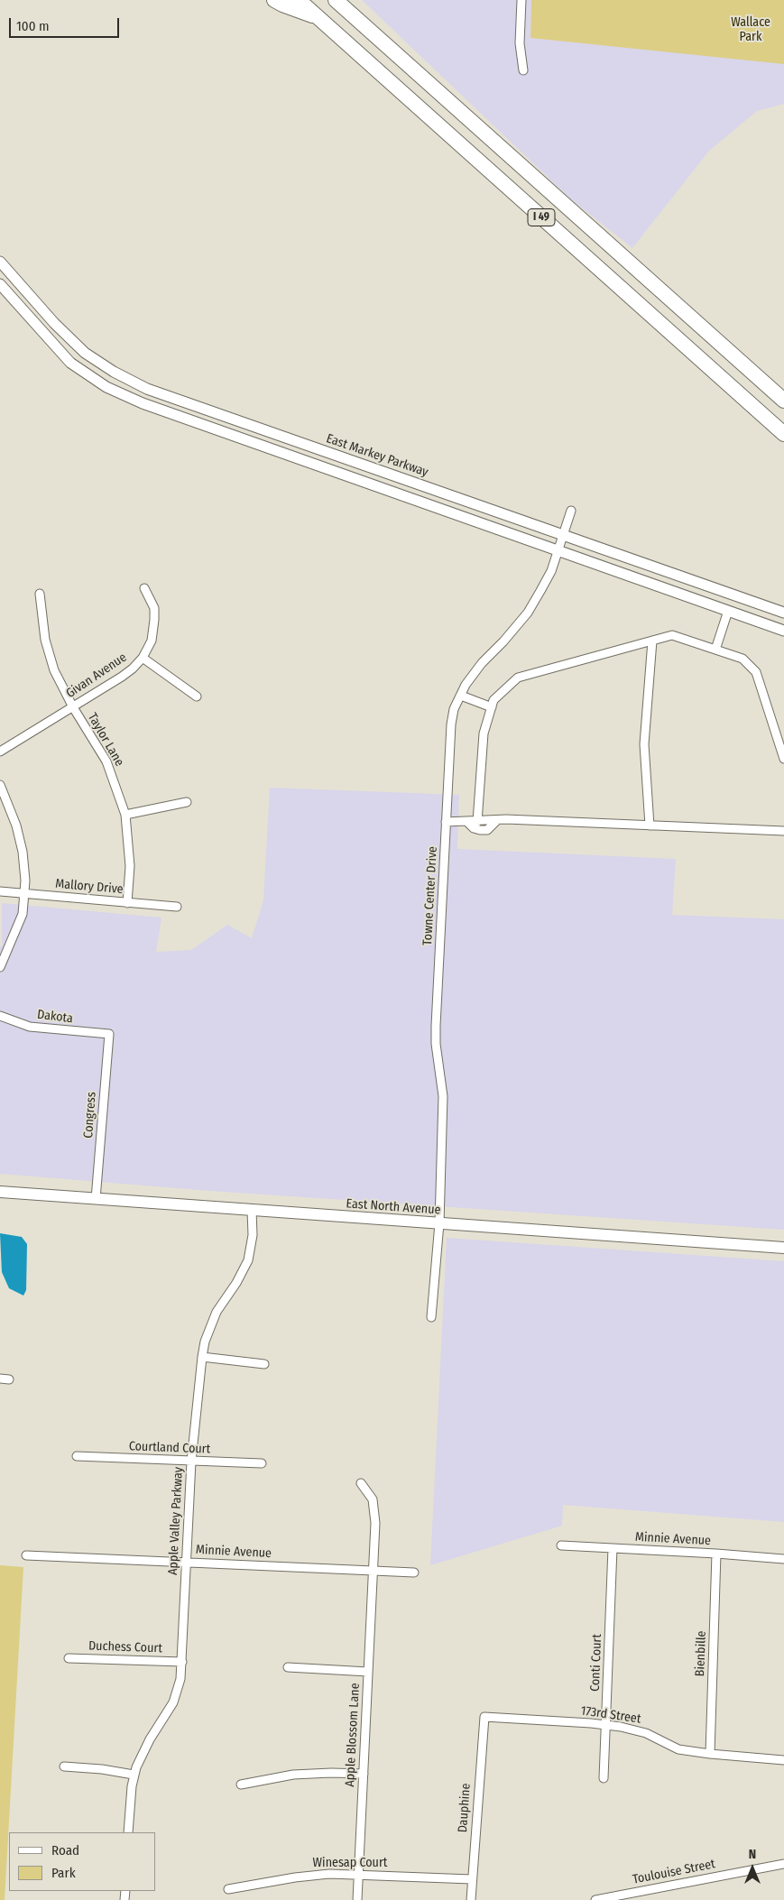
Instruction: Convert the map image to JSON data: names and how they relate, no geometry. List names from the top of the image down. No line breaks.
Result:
{"streets":{"highway":["I 49"],"main road":["East North Avenue"],"street":["East Markey Parkway","Givan Avenue","Taylor Lane","Mallory Drive","Towne Center Drive","Dakota","Congress","Courtland Court","Apple Valley Parkway","Minnie Avenue","Duchess Court","Bienbille","Conti Court","173rd Street","Apple Blossom Lane","Dauphine","Winesap Court","Toulouise Street"]},"crossings":[["East Markey Parkway","Towne Center Drive"],["Givan Avenue","Taylor Lane"],["Taylor Lane","Mallory Drive"],["Towne Center Drive","East North Avenue"],["Dakota","Congress"],["Congress","East North Avenue"],["East North Avenue","Apple Valley Parkway"],["Courtland Court","Apple Valley Parkway"],["Apple Valley Parkway","Minnie Avenue"],["Apple Valley Parkway","Duchess Court"],["Minnie Avenue","Bienbille"],["Minnie Avenue","Conti Court"],["Minnie Avenue","Apple Blossom Lane"],["Bienbille","173rd Street"],["Conti Court","173rd Street"],["173rd Street","Dauphine"],["Apple Blossom Lane","Winesap Court"],["Dauphine","Winesap Court"]],"parks":["Wallace Park"],"legend":["Road","Park"],"scale_bar":"100 m","north":"top"}
